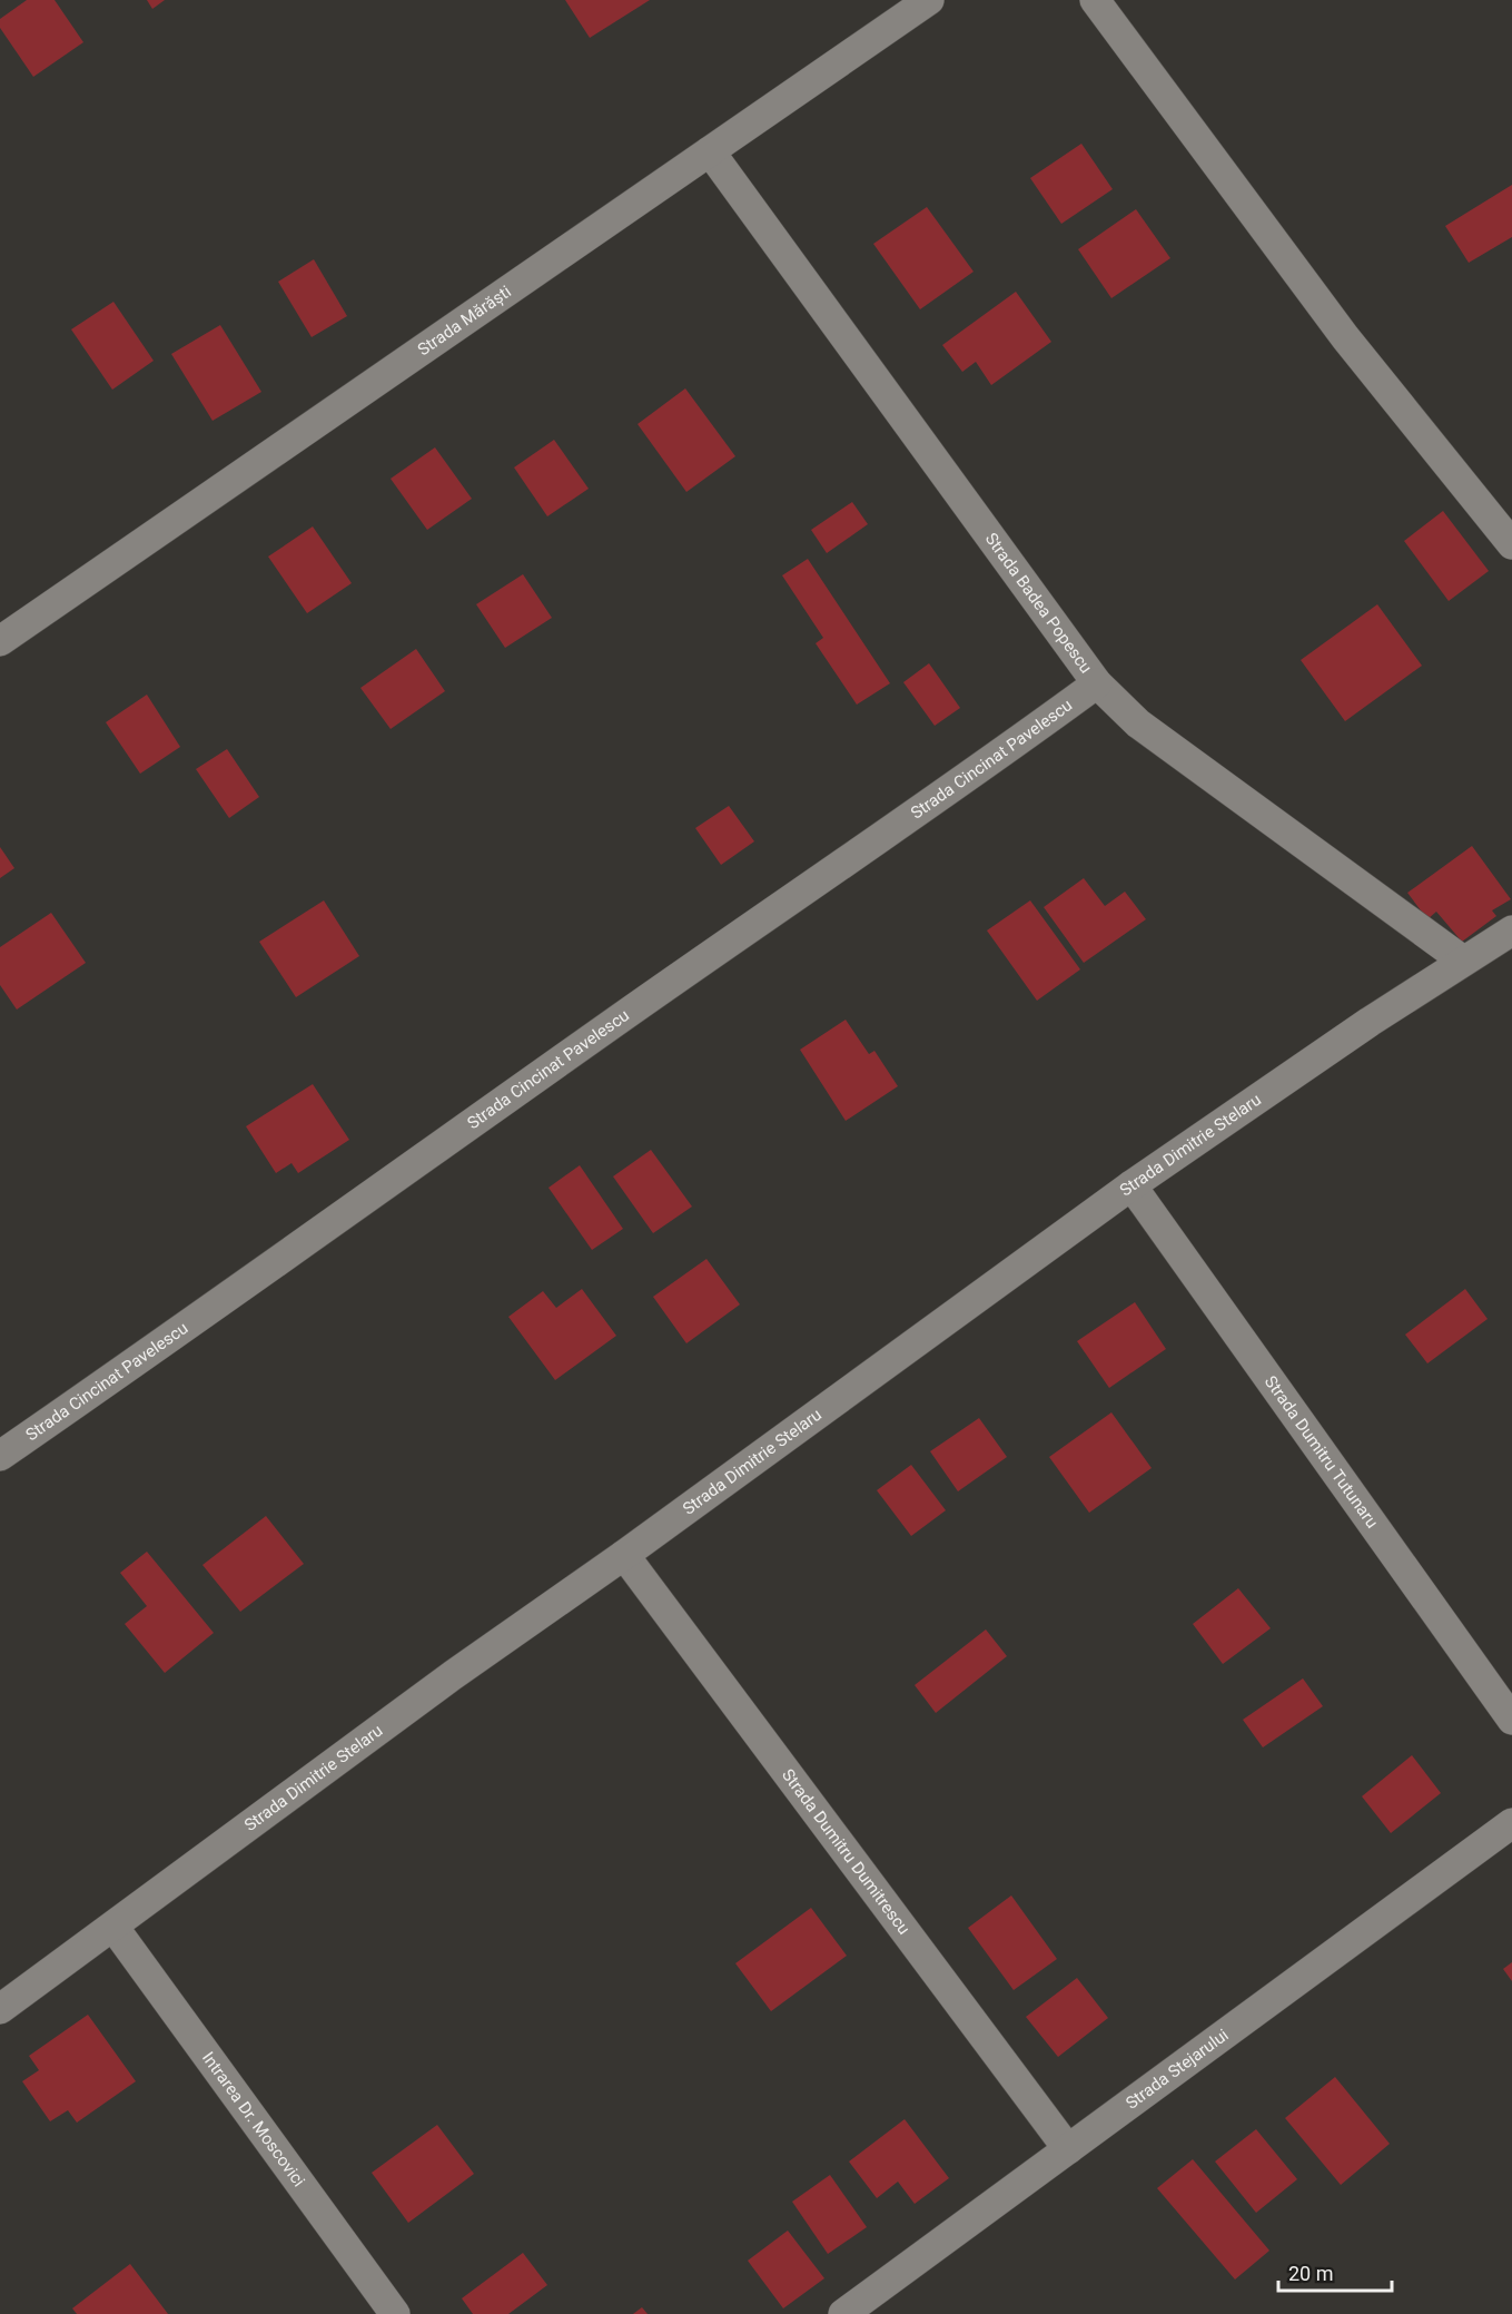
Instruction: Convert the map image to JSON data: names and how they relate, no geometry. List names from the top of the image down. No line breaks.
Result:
{"streets":{"street":["Strada Mărăști","Strada Badea Popescu","Strada Cincinat Pavelescu","Strada Dimitrie Stelaru","Strada Dumitru Tutunaru","Strada Dumitru Dumitrescu","Strada Stejarului","Intrarea Dr. Moscovici"]},"crossings":[["Strada Mărăști","Strada Badea Popescu"],["Strada Badea Popescu","Strada Cincinat Pavelescu"],["Strada Badea Popescu","Strada Dimitrie Stelaru"],["Strada Dimitrie Stelaru","Strada Dumitru Tutunaru"],["Strada Dimitrie Stelaru","Strada Dumitru Dumitrescu"],["Strada Dimitrie Stelaru","Intrarea Dr. Moscovici"],["Strada Dumitru Dumitrescu","Strada Stejarului"]],"scale_bar":"20 m"}
